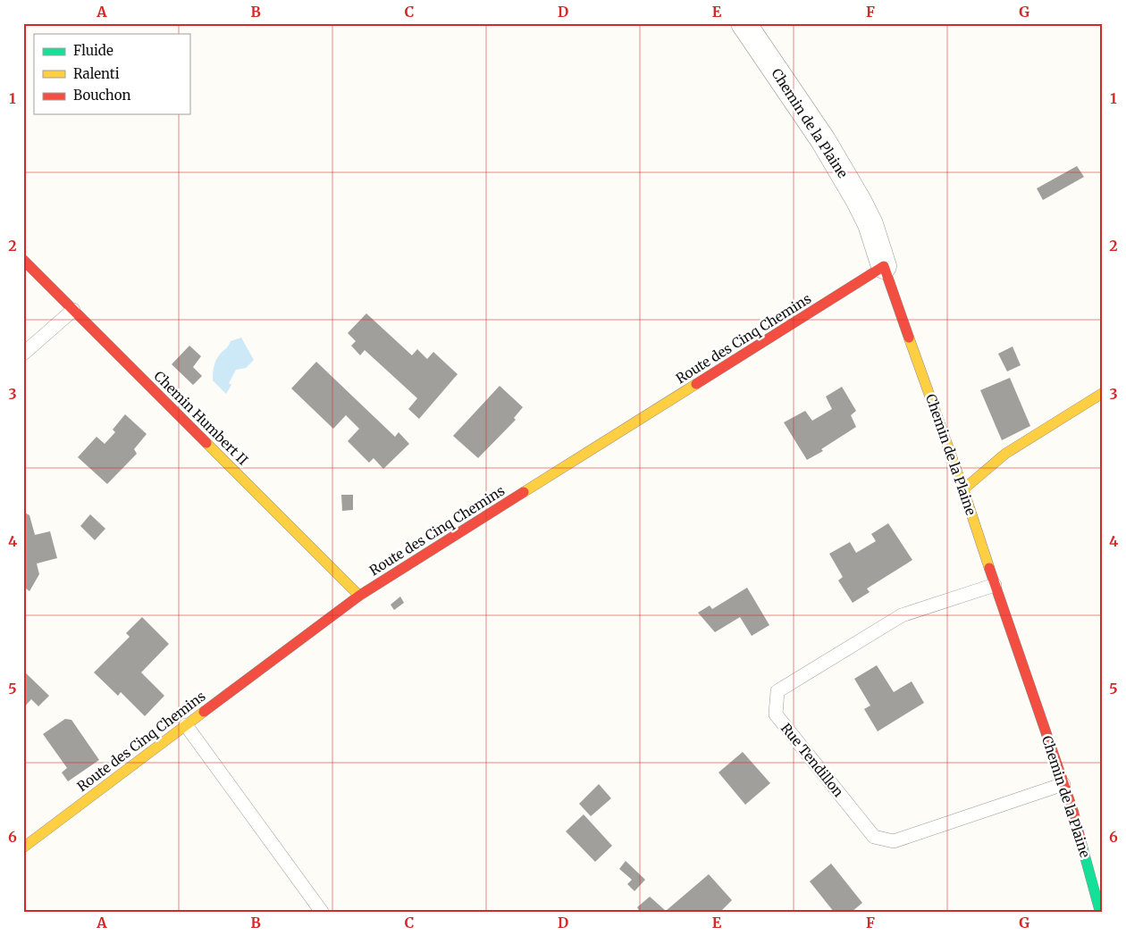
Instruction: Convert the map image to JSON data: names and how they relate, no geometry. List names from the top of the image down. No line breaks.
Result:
{"streets":{"street":["Chemin de la Plaine","Route des Cinq Chemins","Chemin Humbert II"],"lane":["Rue Tendillon"]},"crossings":[["Chemin de la Plaine","Route des Cinq Chemins"],["Chemin de la Plaine","Rue Tendillon"],["Route des Cinq Chemins","Chemin Humbert II"]],"legend":["Fluide","Ralenti","Bouchon"],"grid":{"columns":["A","B","C","D","E","F","G"],"rows":["1","2","3","4","5","6"]}}
